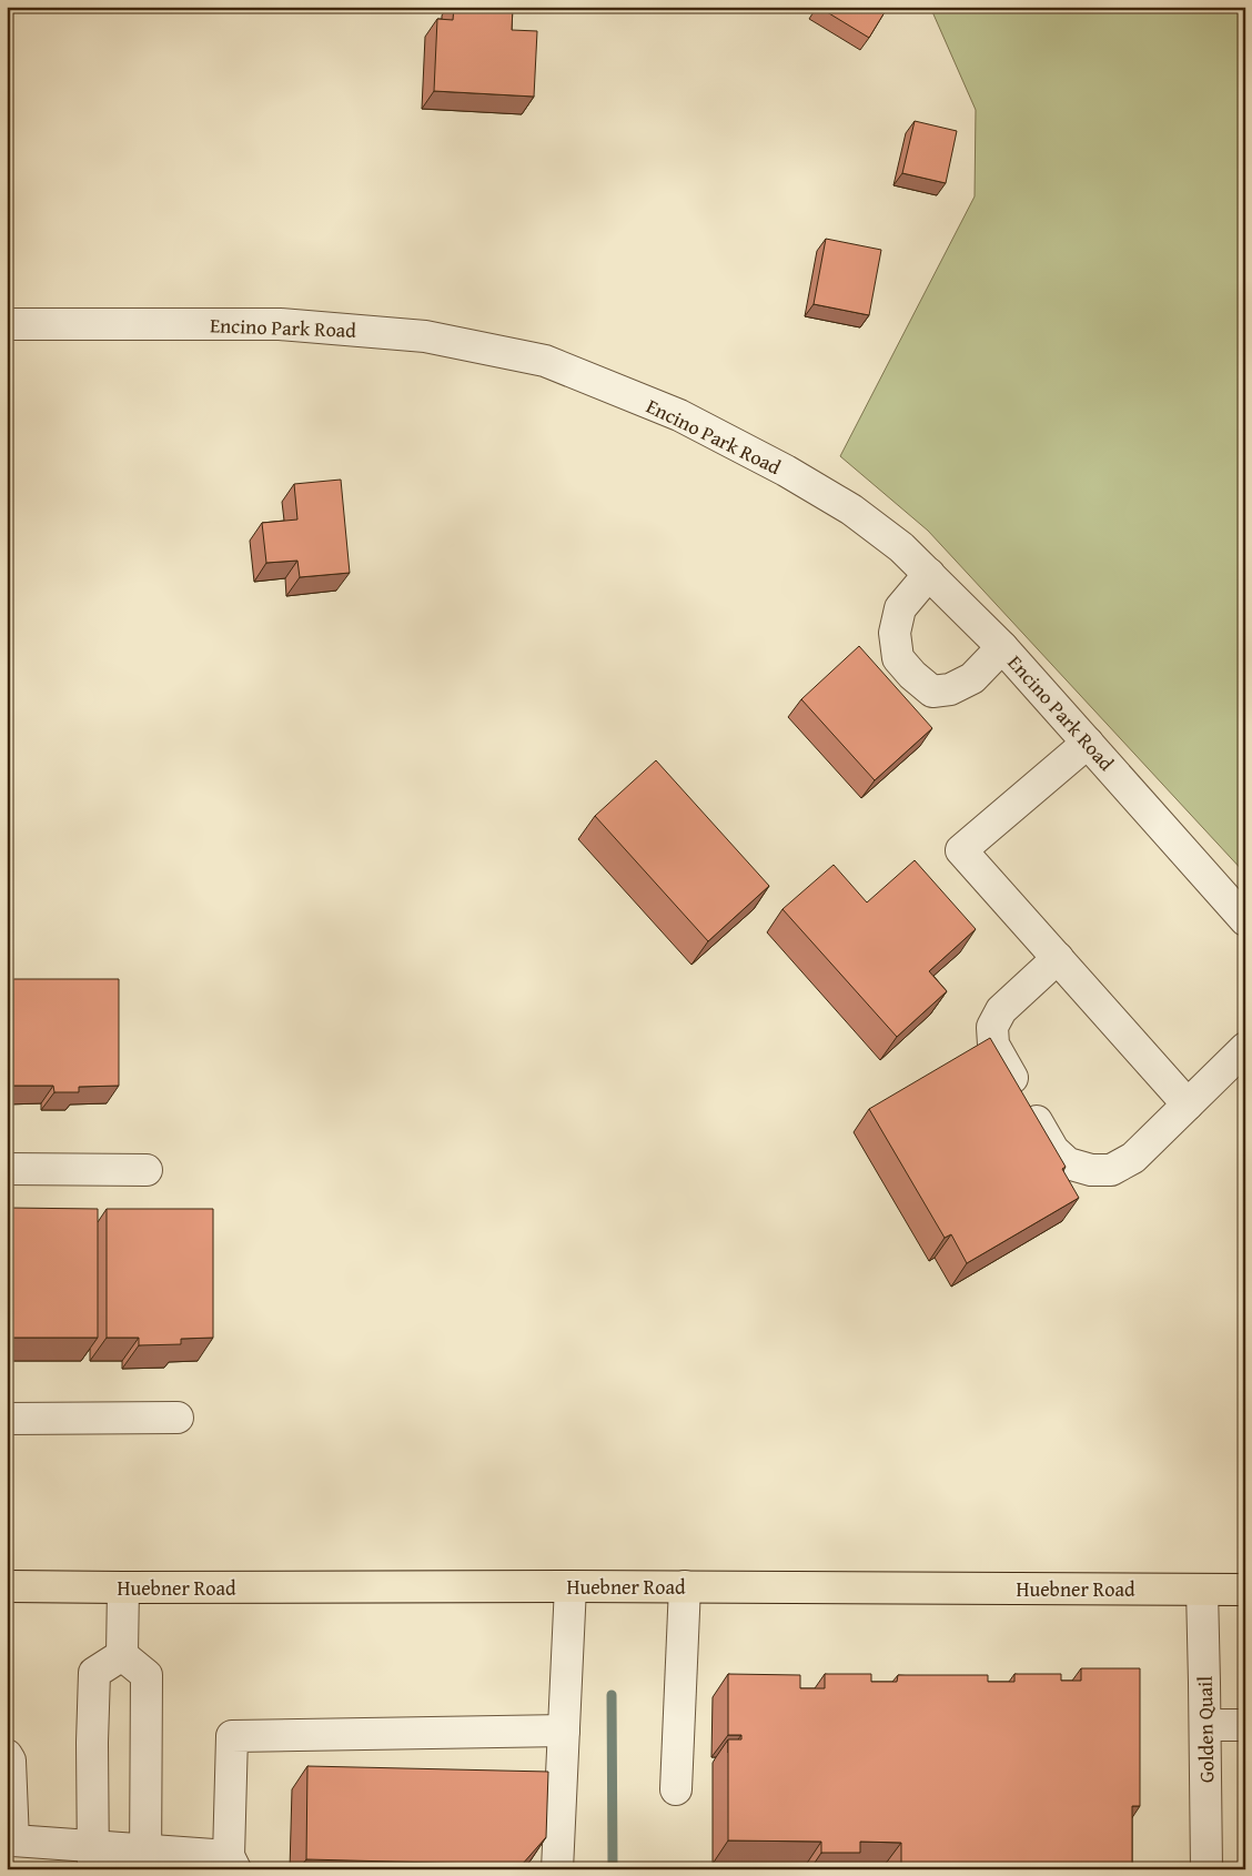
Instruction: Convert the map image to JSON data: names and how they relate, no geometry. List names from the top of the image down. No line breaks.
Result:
{"streets":{"main road":["Huebner Road"],"street":["Encino Park Road","Golden Quail"]},"crossings":[["Huebner Road","Golden Quail"]]}
